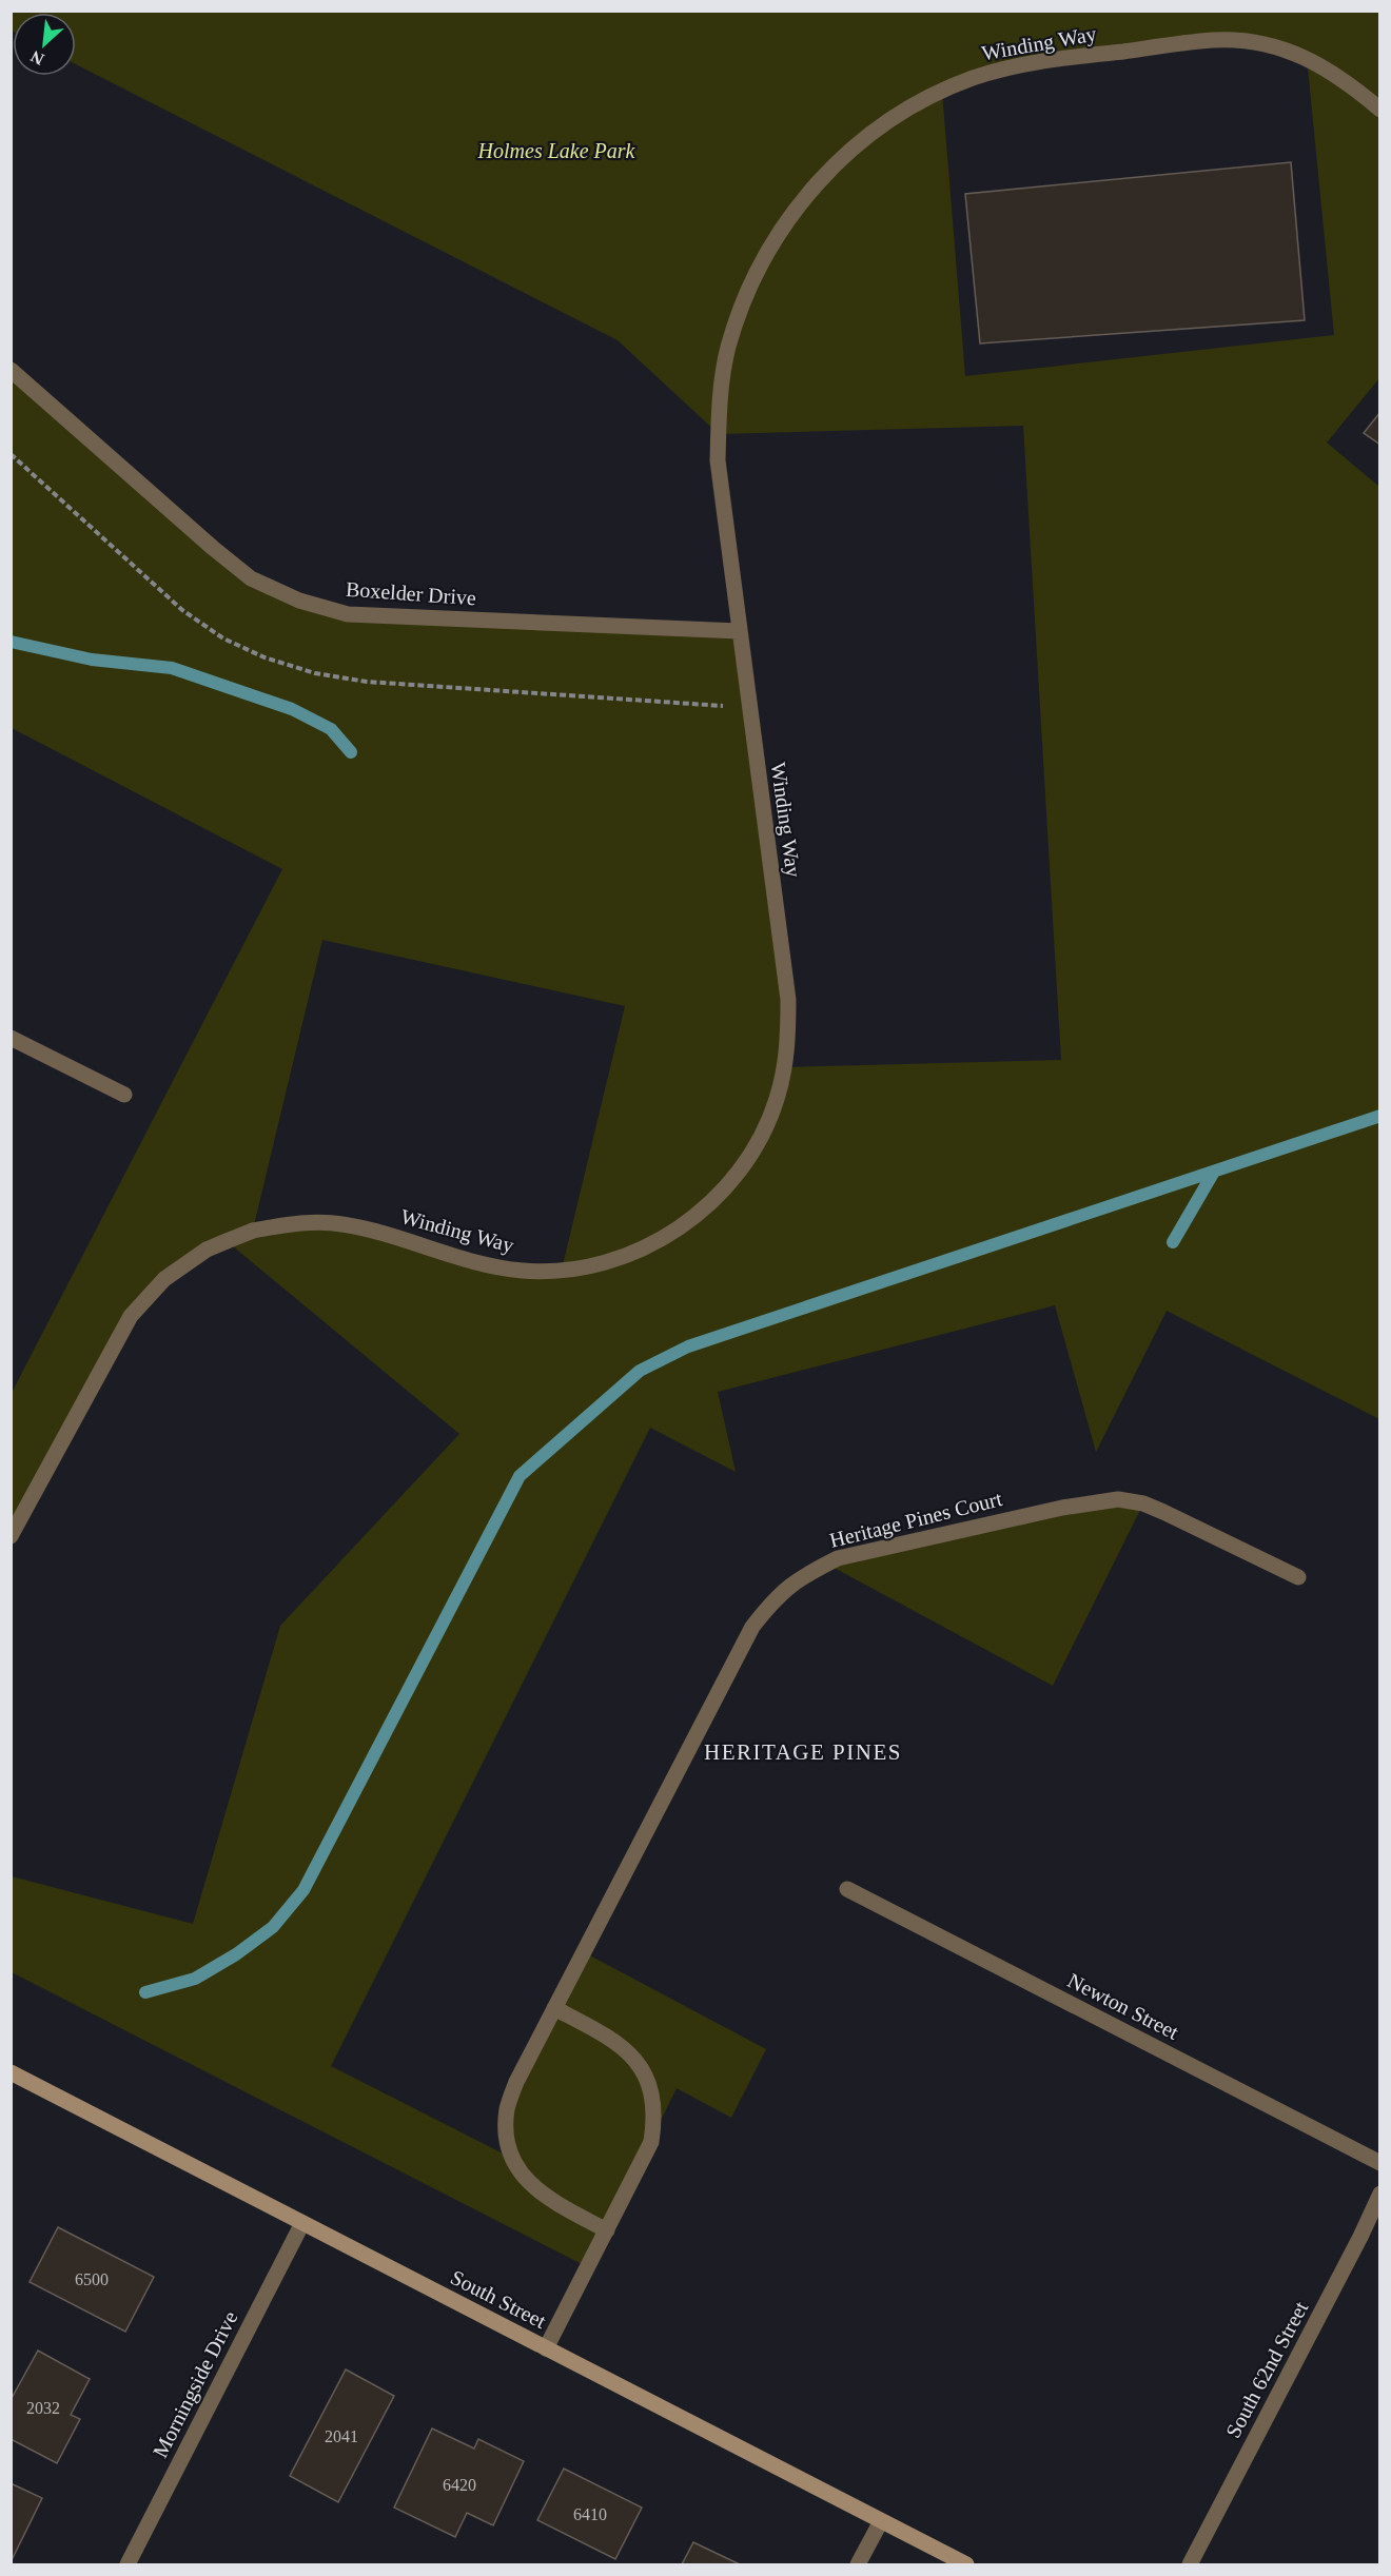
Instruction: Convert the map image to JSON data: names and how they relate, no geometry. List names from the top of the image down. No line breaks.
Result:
{"streets":{"main road":["South Street"],"street":["Winding Way","Boxelder Drive","Heritage Pines Court","Newton Street","South 62nd Street","Morningside Drive"]},"crossings":[["Winding Way","Boxelder Drive"],["South Street","Morningside Drive"]],"districts":["HERITAGE PINES"],"parks":["Holmes Lake Park"],"house_numbers":["6500","2032","2041","6420","6410"],"north":"bottom left"}
